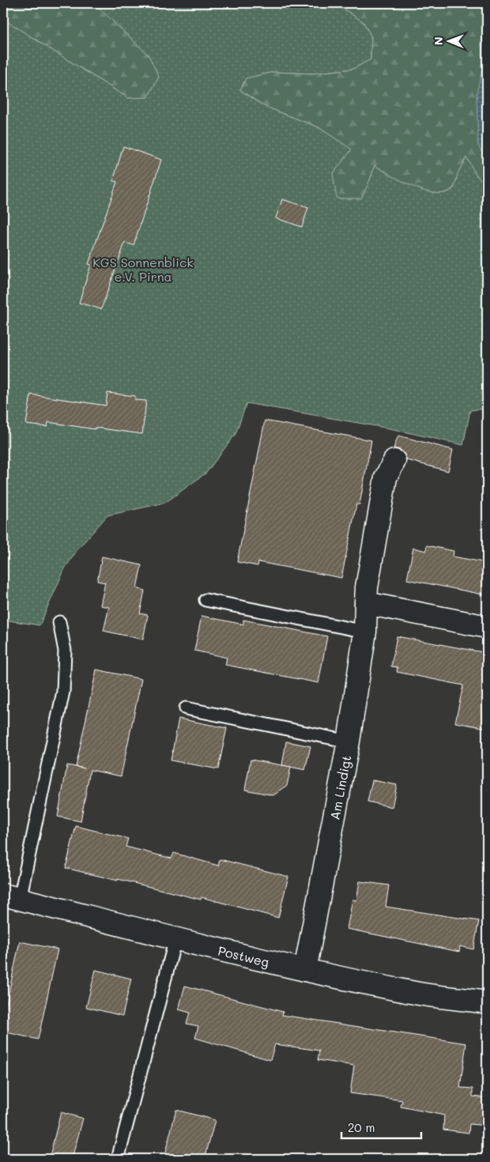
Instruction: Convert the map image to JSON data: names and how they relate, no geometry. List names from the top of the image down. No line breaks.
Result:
{"streets":{"street":["Am Lindigt","Postweg"]},"crossings":[["Am Lindigt","Postweg"]],"parks":["KGS Sonnenblick e.V. Pirna"],"scale_bar":"20 m","north":"left"}
